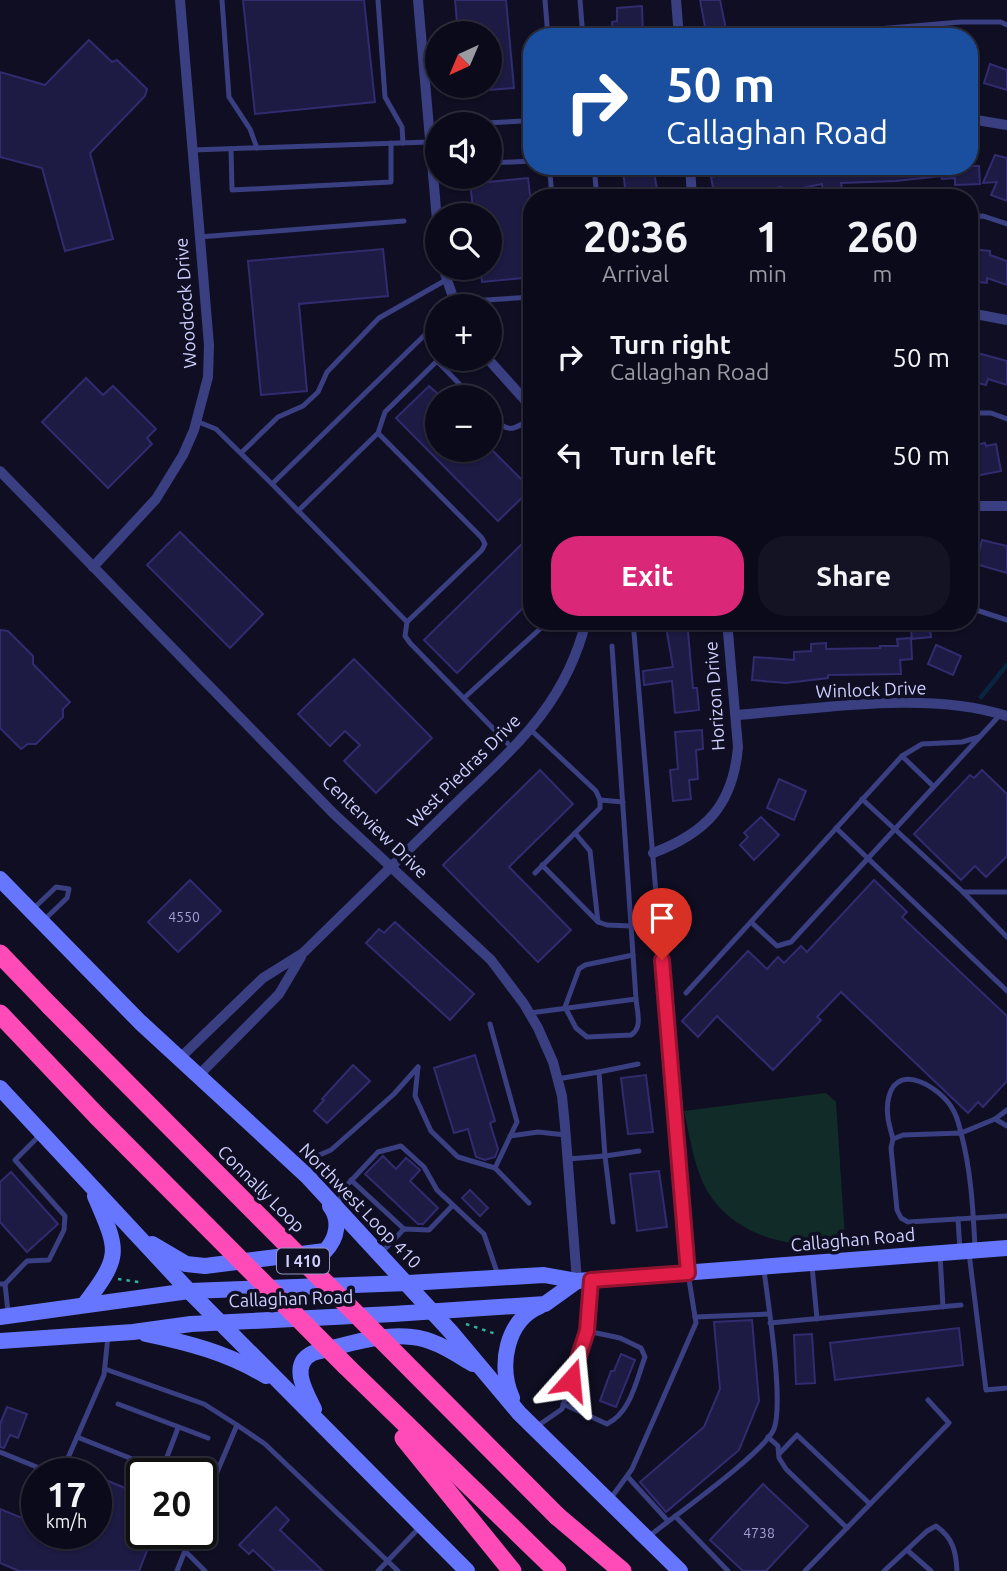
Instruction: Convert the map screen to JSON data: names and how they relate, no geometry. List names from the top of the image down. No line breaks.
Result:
{"streets":{"highway":["Connally Loop","I 410"],"main road":["Northwest Loop 410","Callaghan Road"],"street":["Woodcock Drive","Winlock Drive","Horizon Drive","West Piedras Drive","Centerview Drive"]},"crossings":[["Woodcock Drive","Centerview Drive"],["Winlock Drive","Horizon Drive"],["West Piedras Drive","Centerview Drive"],["West Piedras Drive","Northwest Loop 410"],["Centerview Drive","Callaghan Road"],["Northwest Loop 410","Callaghan Road"]],"house_numbers":["4550","4738"],"north":"bottom left","page":{"map_buttons":["+","−"],"turn":["50 m","Callaghan Road"],"eta":["20:36","Arrival","1","min","260","m"],"list":[{"name":"Turn right","note":"Callaghan Road","value":"50 m"},{"name":"Turn left","value":"50 m"}],"buttons":["Exit","Share"],"speed":"17 km/h","limit":"20"}}
